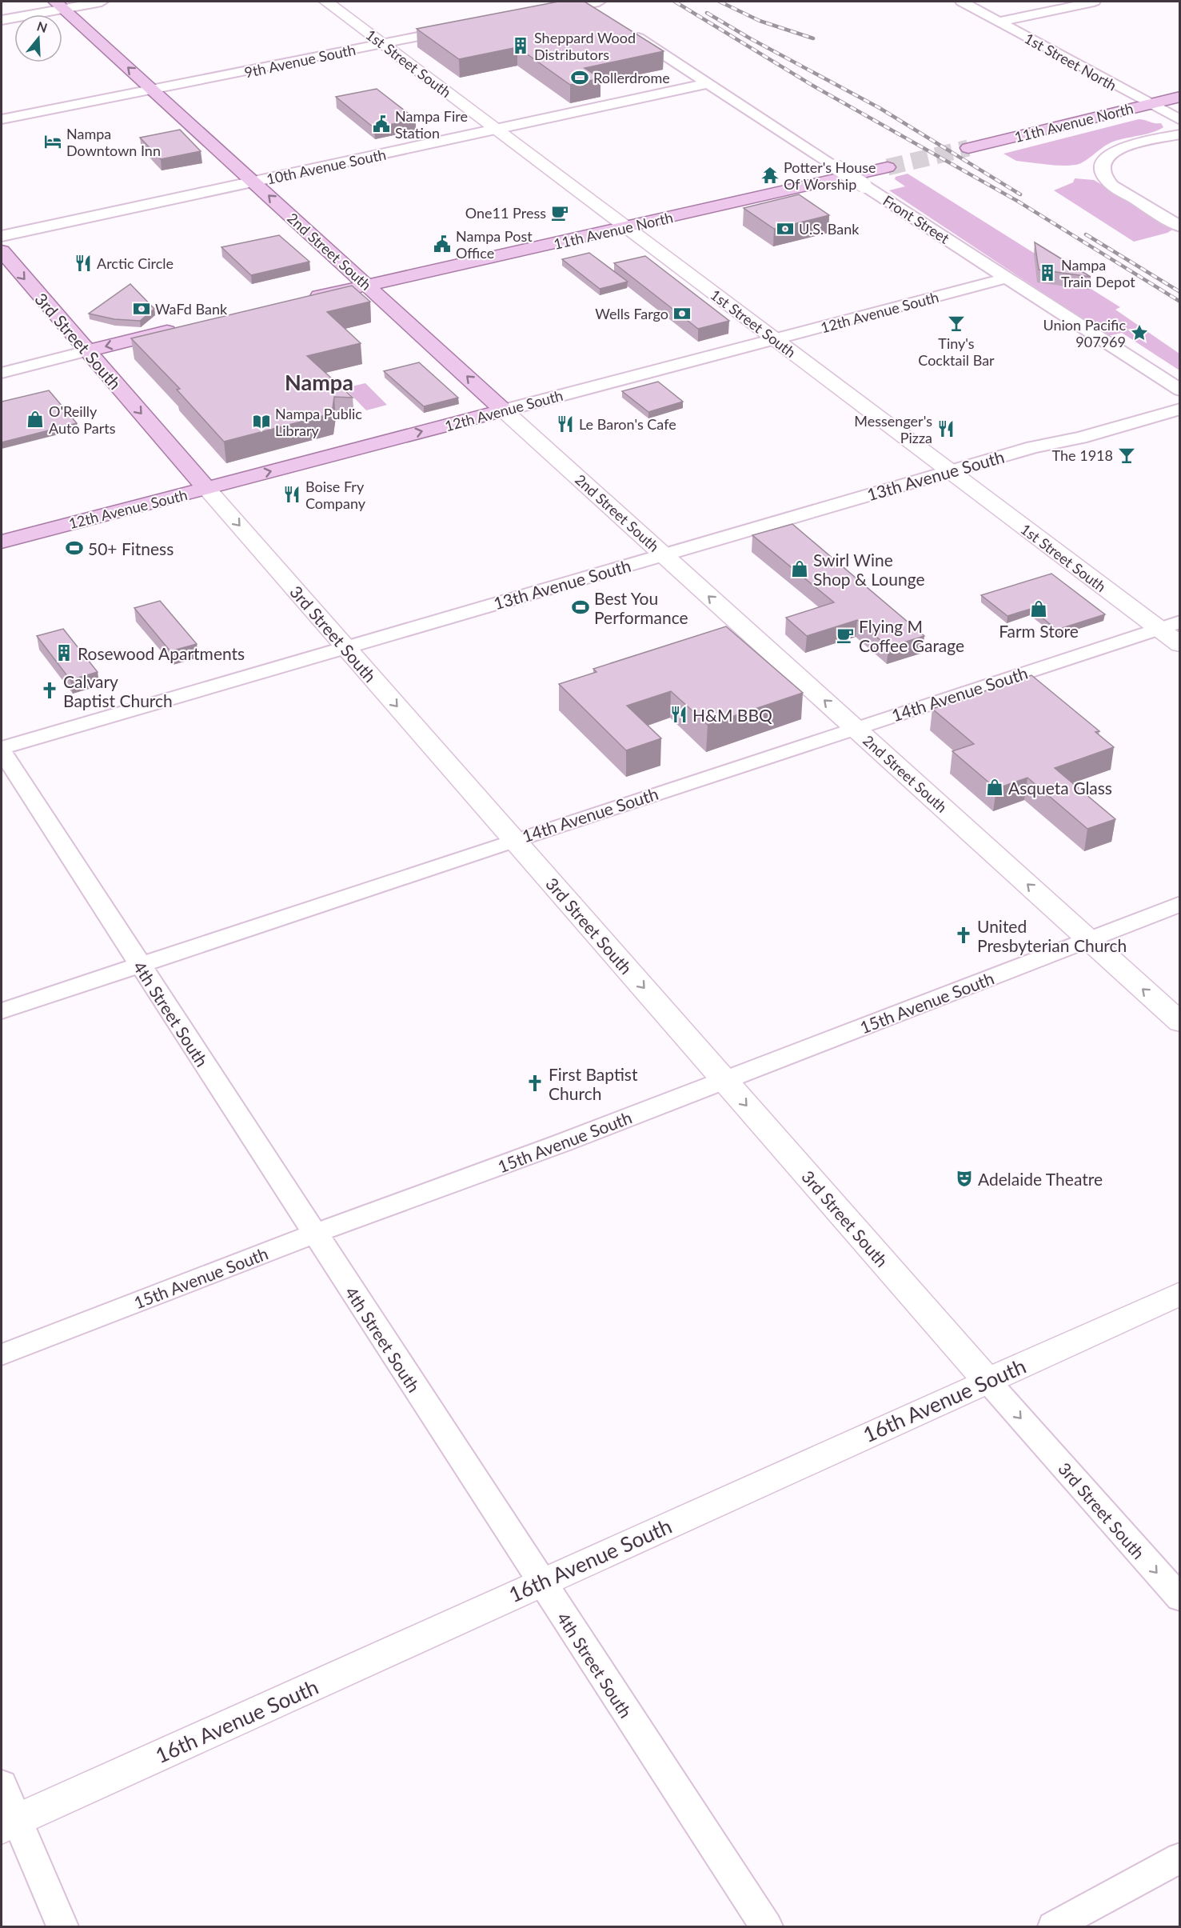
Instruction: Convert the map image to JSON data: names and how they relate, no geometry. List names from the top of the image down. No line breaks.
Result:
{"streets":{"main road":["1st Street South","11th Avenue North","2nd Street South","12th Avenue South","3rd Street South","16th Avenue South"],"street":["9th Avenue South","1st Street North","10th Avenue South","Front Street","13th Avenue South","14th Avenue South","15th Avenue South","4th Street South"]},"crossings":[["9th Avenue South","1st Street South"],["9th Avenue South","2nd Street South"],["1st Street North","11th Avenue North"],["1st Street South","11th Avenue North"],["1st Street South","10th Avenue South"],["1st Street South","12th Avenue South"],["1st Street South","13th Avenue South"],["1st Street South","14th Avenue South"],["11th Avenue North","2nd Street South"],["10th Avenue South","Front Street"],["10th Avenue South","2nd Street South"],["Front Street","12th Avenue South"],["2nd Street South","12th Avenue South"],["2nd Street South","13th Avenue South"],["2nd Street South","14th Avenue South"],["2nd Street South","15th Avenue South"],["12th Avenue South","3rd Street South"],["3rd Street South","13th Avenue South"],["3rd Street South","14th Avenue South"],["3rd Street South","15th Avenue South"],["3rd Street South","16th Avenue South"],["13th Avenue South","4th Street South"],["14th Avenue South","4th Street South"],["15th Avenue South","4th Street South"],["4th Street South","16th Avenue South"]],"one_way":["2nd Street South","3rd Street South"],"districts":["Nampa"],"places":{"building":["Sheppard Wood Distributors","Nampa Train Depot","Rosewood Apartments"],"sports":["Rollerdrome","50+ Fitness","Best You Performance"],"public building":["Nampa Fire Station","Nampa Post Office"],"hotel":["Nampa Downtown Inn"],"temple":["Potter's House Of Worship"],"cafe":["One11 Press","Flying M Coffee Garage"],"bank":["U.S. Bank","WaFd Bank","Wells Fargo"],"restaurant":["Arctic Circle","Le Baron's Cafe","Messenger's Pizza","Boise Fry Company","H&M BBQ"],"bar":["Tiny's Cocktail Bar","The 1918"],"place":["Union Pacific 907969"],"shop":["O'Reilly Auto Parts","Swirl Wine Shop & Lounge","Farm Store","Asqueta Glass"],"library":["Nampa Public Library"],"church":["Calvary Baptist Church","United Presbyterian Church","First Baptist Church"],"theatre":["Adelaide Theatre"]},"north":"top"}
